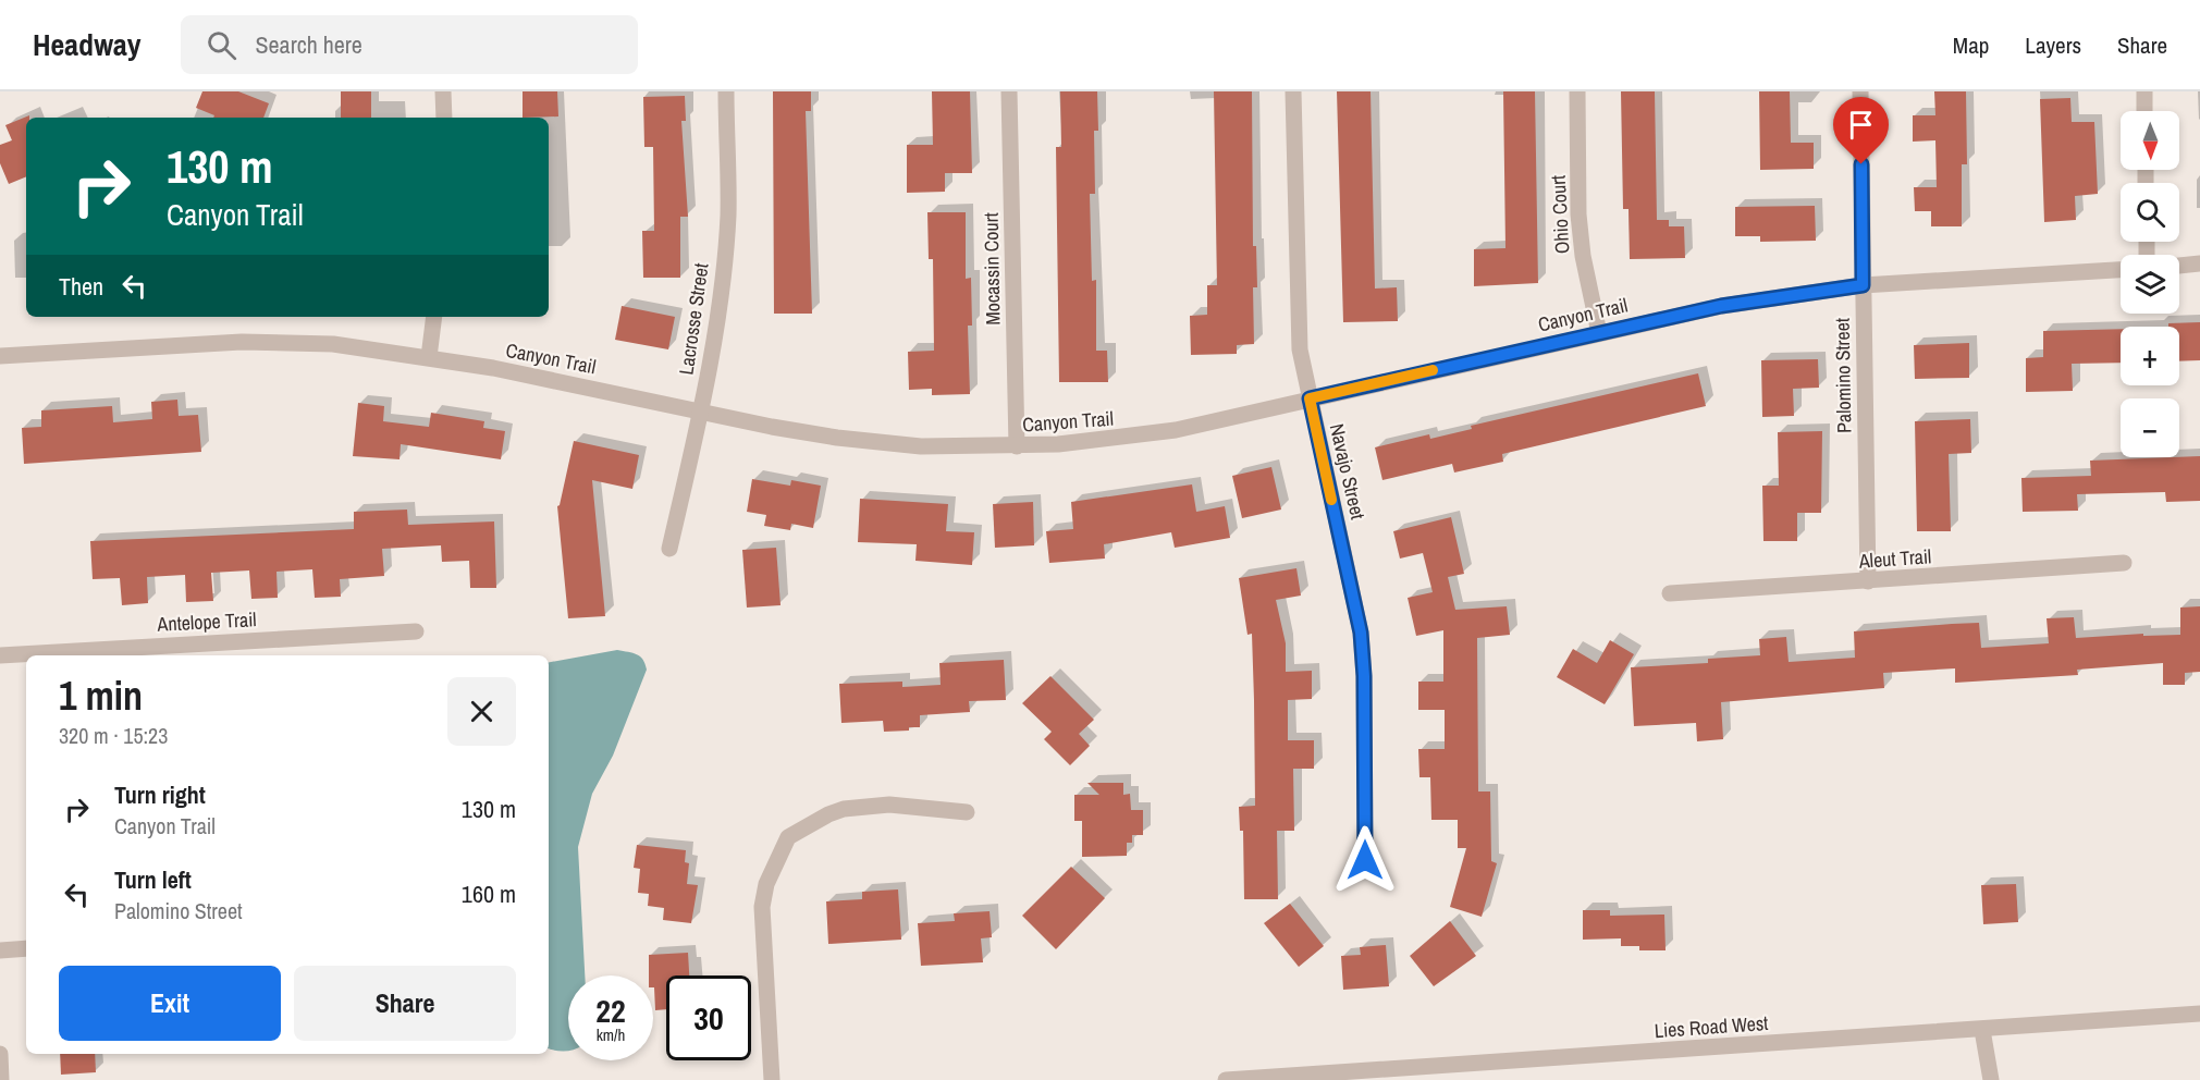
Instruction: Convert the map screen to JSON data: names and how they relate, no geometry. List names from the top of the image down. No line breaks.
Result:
{"streets":{"street":["Ohio Court","Mocassin Court","Canyon Trail","Lacrosse Street","Palomino Street","Navajo Street","Aleut Trail","Antelope Trail","Lies Road West"]},"crossings":[["Ohio Court","Canyon Trail"],["Mocassin Court","Canyon Trail"],["Canyon Trail","Lacrosse Street"],["Canyon Trail","Palomino Street"],["Canyon Trail","Navajo Street"],["Palomino Street","Aleut Trail"]],"north":"bottom","page":{"header":"Headway","search":"Search here","nav":["Map","Layers","Share"],"map_buttons":["+","−"],"turn":["130 m","Canyon Trail"],"then":"Then","heading":["1 min","320 m · 15:23"],"list":[{"name":"Turn right","note":"Canyon Trail","value":"130 m"},{"name":"Turn left","note":"Palomino Street","value":"160 m"}],"buttons":["Exit","Share"],"speed":"22 km/h","limit":"30"}}
